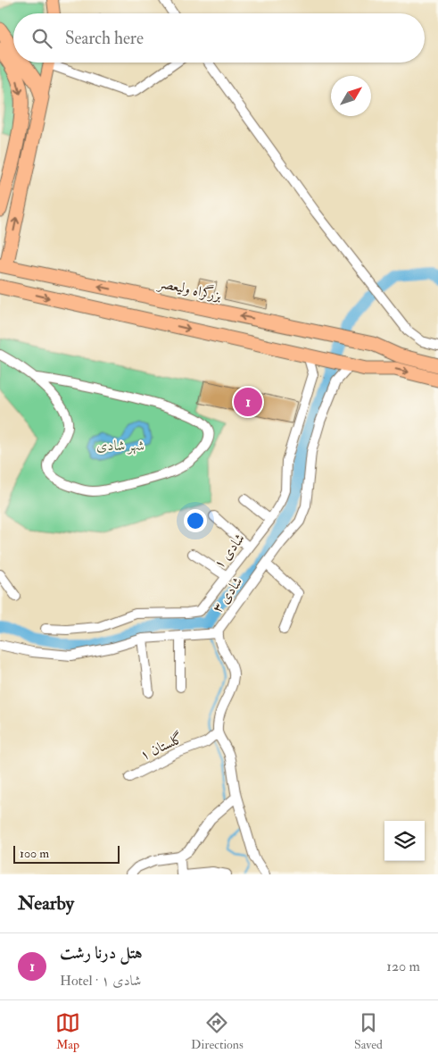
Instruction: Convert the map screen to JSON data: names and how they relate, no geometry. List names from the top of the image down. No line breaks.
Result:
{"streets":{"highway":["بزرگراه ولیعصر"],"street":["شادی ۱","شادی ۳","گلستان ۱"]},"crossings":[["شادی ۳","گلستان ۱"]],"parks":["شهر شادی"],"scale_bar":"100 m","north":"top right","page":{"search":"Search here","pins":"1","scale":"100 m","heading":"Nearby","list":[{"mark":"1","name":"هتل درنا رشت","note":"Hotel · شادی ۱","value":"120 m"}],"nav":["Map","Directions","Saved"]}}
